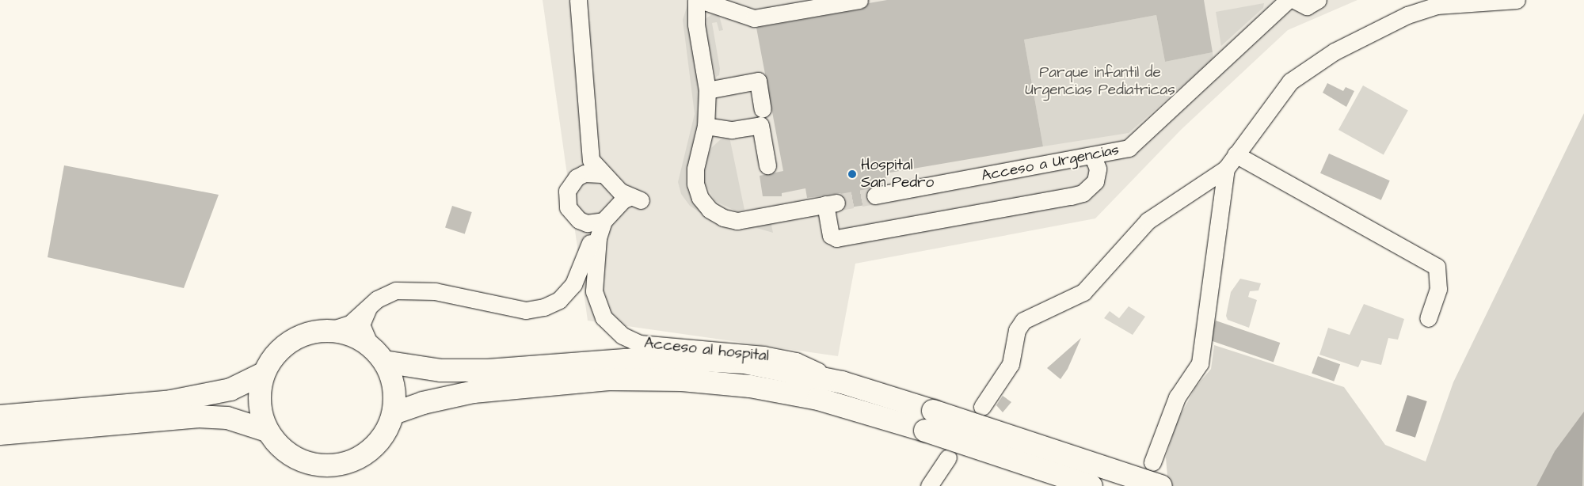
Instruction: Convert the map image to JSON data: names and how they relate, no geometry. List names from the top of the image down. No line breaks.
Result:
{"streets":{"street":["Acceso a Urgencias","Acceso al hospital"]},"parks":["Parque infantil de Urgencias Pediatricas"],"places":["Hospital San Pedro"]}
